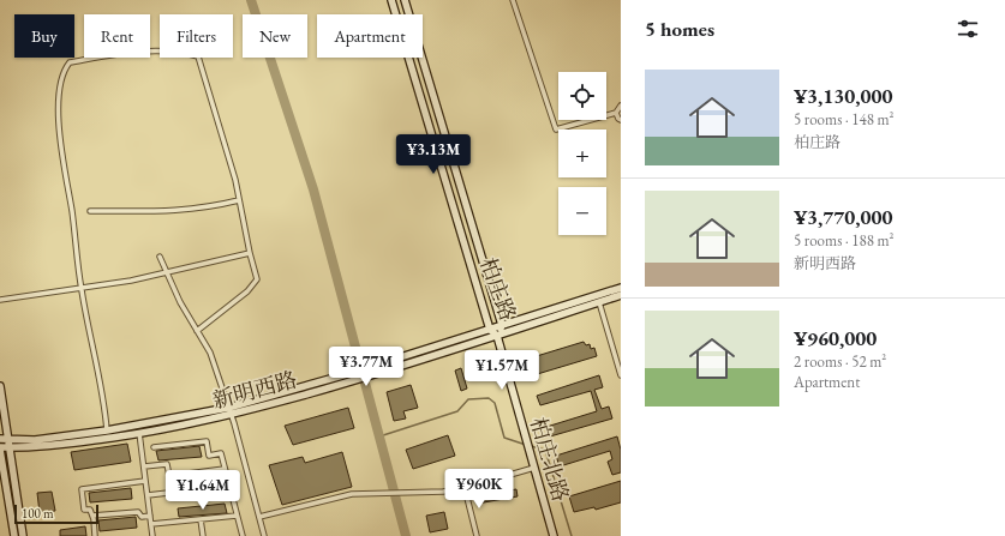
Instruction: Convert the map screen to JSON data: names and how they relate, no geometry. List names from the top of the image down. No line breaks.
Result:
{"streets":{"street":["柏庄路","新明西路","柏庄北路"]},"crossings":[["柏庄路","新明西路"],["柏庄路","柏庄北路"],["新明西路","柏庄北路"]],"scale_bar":"100 m","page":{"heading":"5 homes","chip":["Buy","Rent","Filters","New","Apartment"],"list":[{"name":"¥3,130,000","note":"5 rooms · 148 m² · 柏庄路"},{"name":"¥3,770,000","note":"5 rooms · 188 m² · 新明西路"},{"name":"¥960,000","note":"2 rooms · 52 m² · Apartment"}],"map_buttons":["+","−"],"price":["¥3.13M","¥3.77M","¥1.57M","¥960K","¥1.64M"],"scale":"100 m"}}
